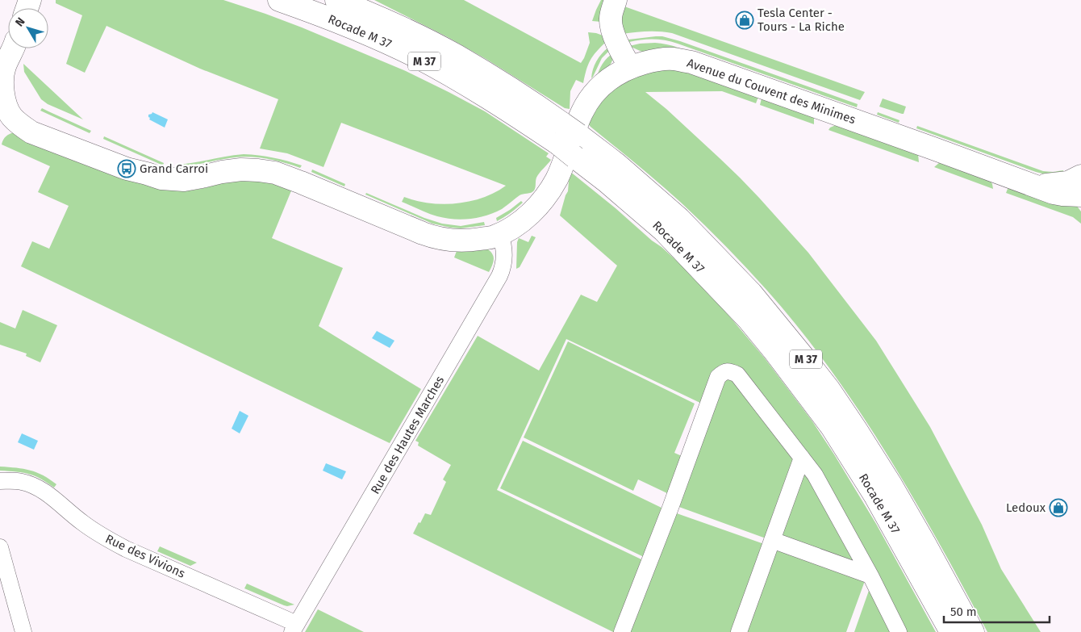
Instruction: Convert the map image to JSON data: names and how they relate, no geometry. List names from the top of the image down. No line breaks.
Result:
{"streets":{"main road":["Rocade M 37","M 37","Avenue du Couvent des Minimes"],"street":["Rue des Hautes Marches","Rue des Vivions"]},"crossings":[["Avenue du Couvent des Minimes","Rue des Hautes Marches"],["Rue des Hautes Marches","Rue des Vivions"]],"places":{"shop":["Tesla Center - Tours - La Riche","Ledoux"],"bus stop":["Grand Carroi"]},"scale_bar":"50 m","north":"top left"}
